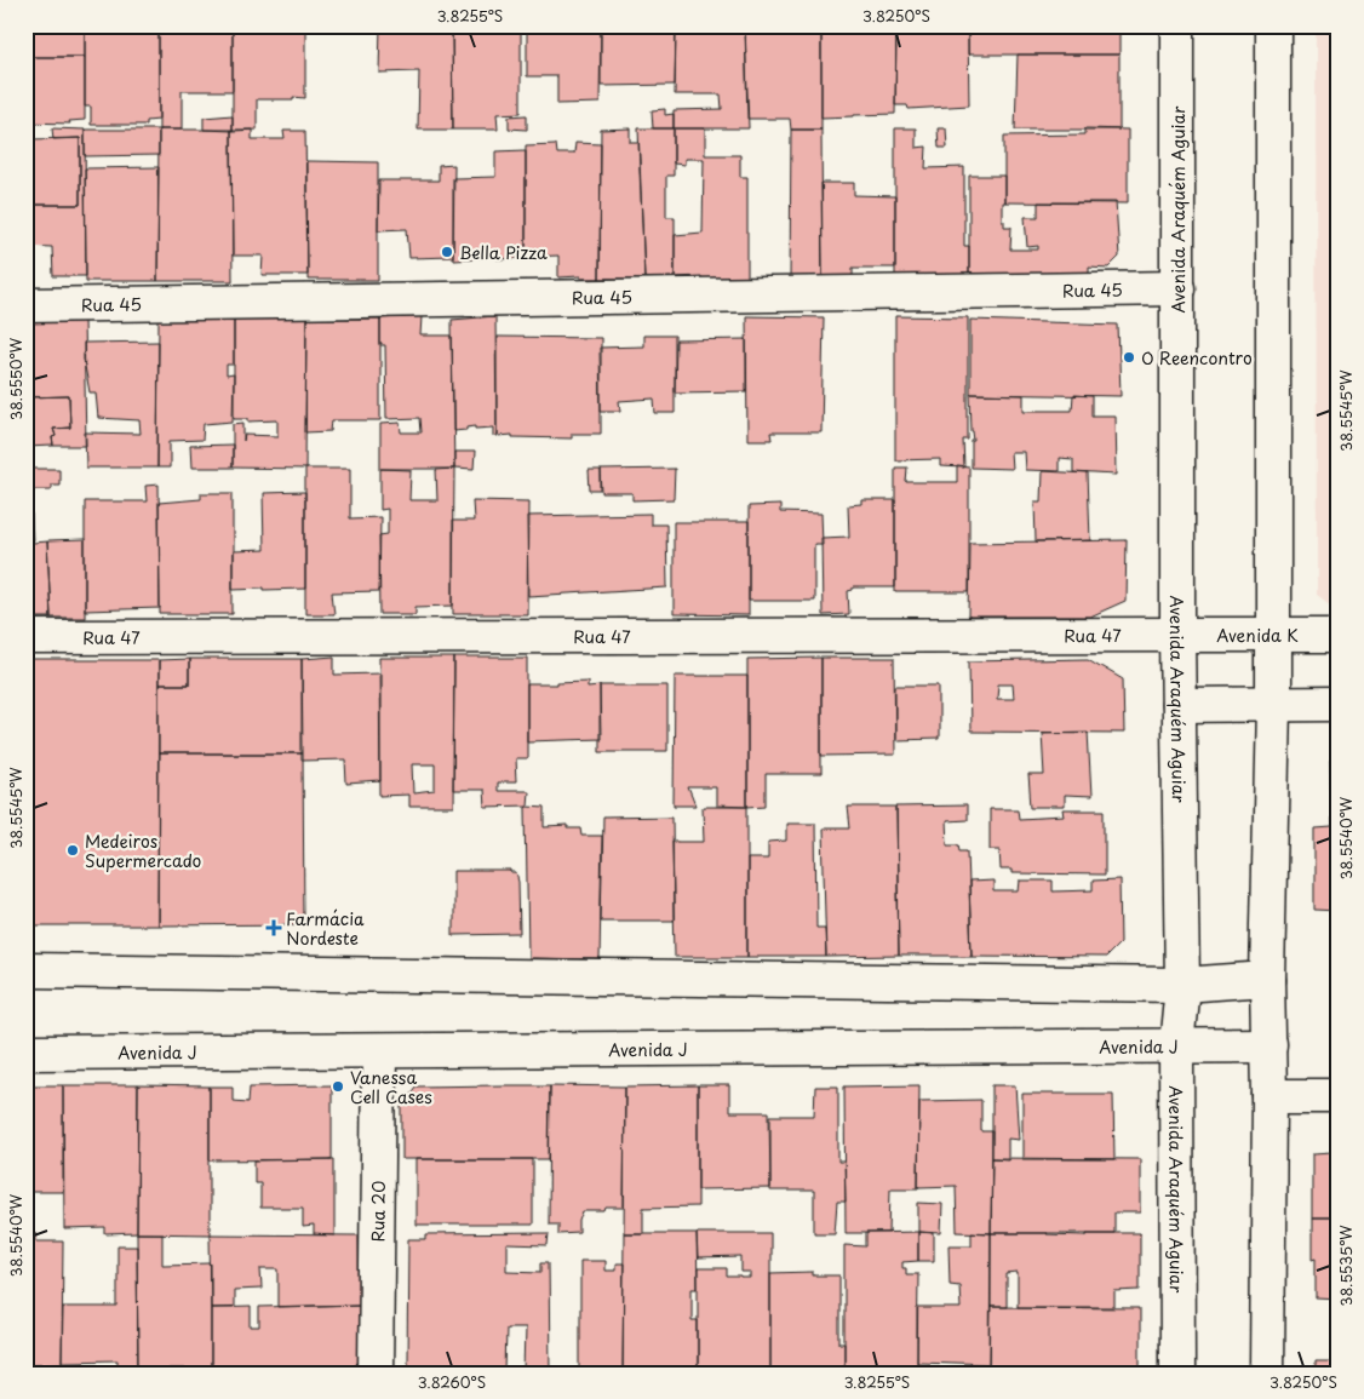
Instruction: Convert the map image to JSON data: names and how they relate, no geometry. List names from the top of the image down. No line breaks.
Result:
{"streets":{"street":["Avenida Araquém Aguiar","Rua 45","Rua 47","Avenida K","Avenida J","Rua 20"]},"crossings":[["Avenida Araquém Aguiar","Rua 45"],["Avenida Araquém Aguiar","Rua 47"],["Avenida Araquém Aguiar","Avenida K"],["Avenida Araquém Aguiar","Avenida J"],["Rua 47","Avenida K"],["Avenida J","Rua 20"]],"places":{"other":["Bella Pizza","O Reencontro","Medeiros Supermercado","Vanessa Cell Cases"],"health":["Farmácia Nordeste"]},"coordinates":["3.8255°S","3.8250°S","38.5550°W","38.5545°W","38.5540°W","38.5535°W","3.8260°S"]}
